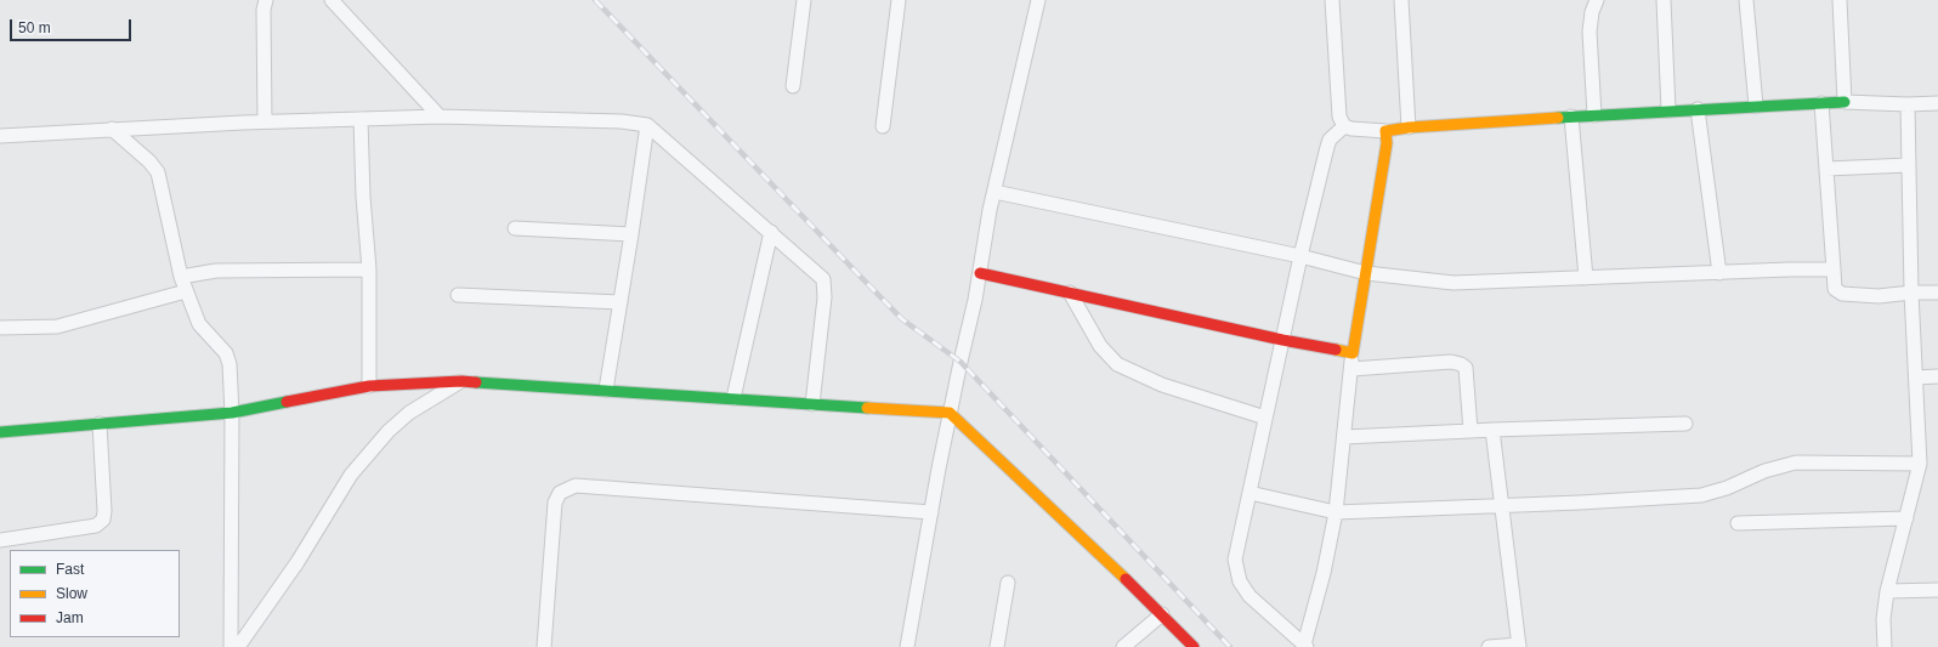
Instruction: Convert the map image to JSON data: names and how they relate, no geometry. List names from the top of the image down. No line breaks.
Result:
{"legend":["Fast","Slow","Jam"],"scale_bar":"50 m"}
